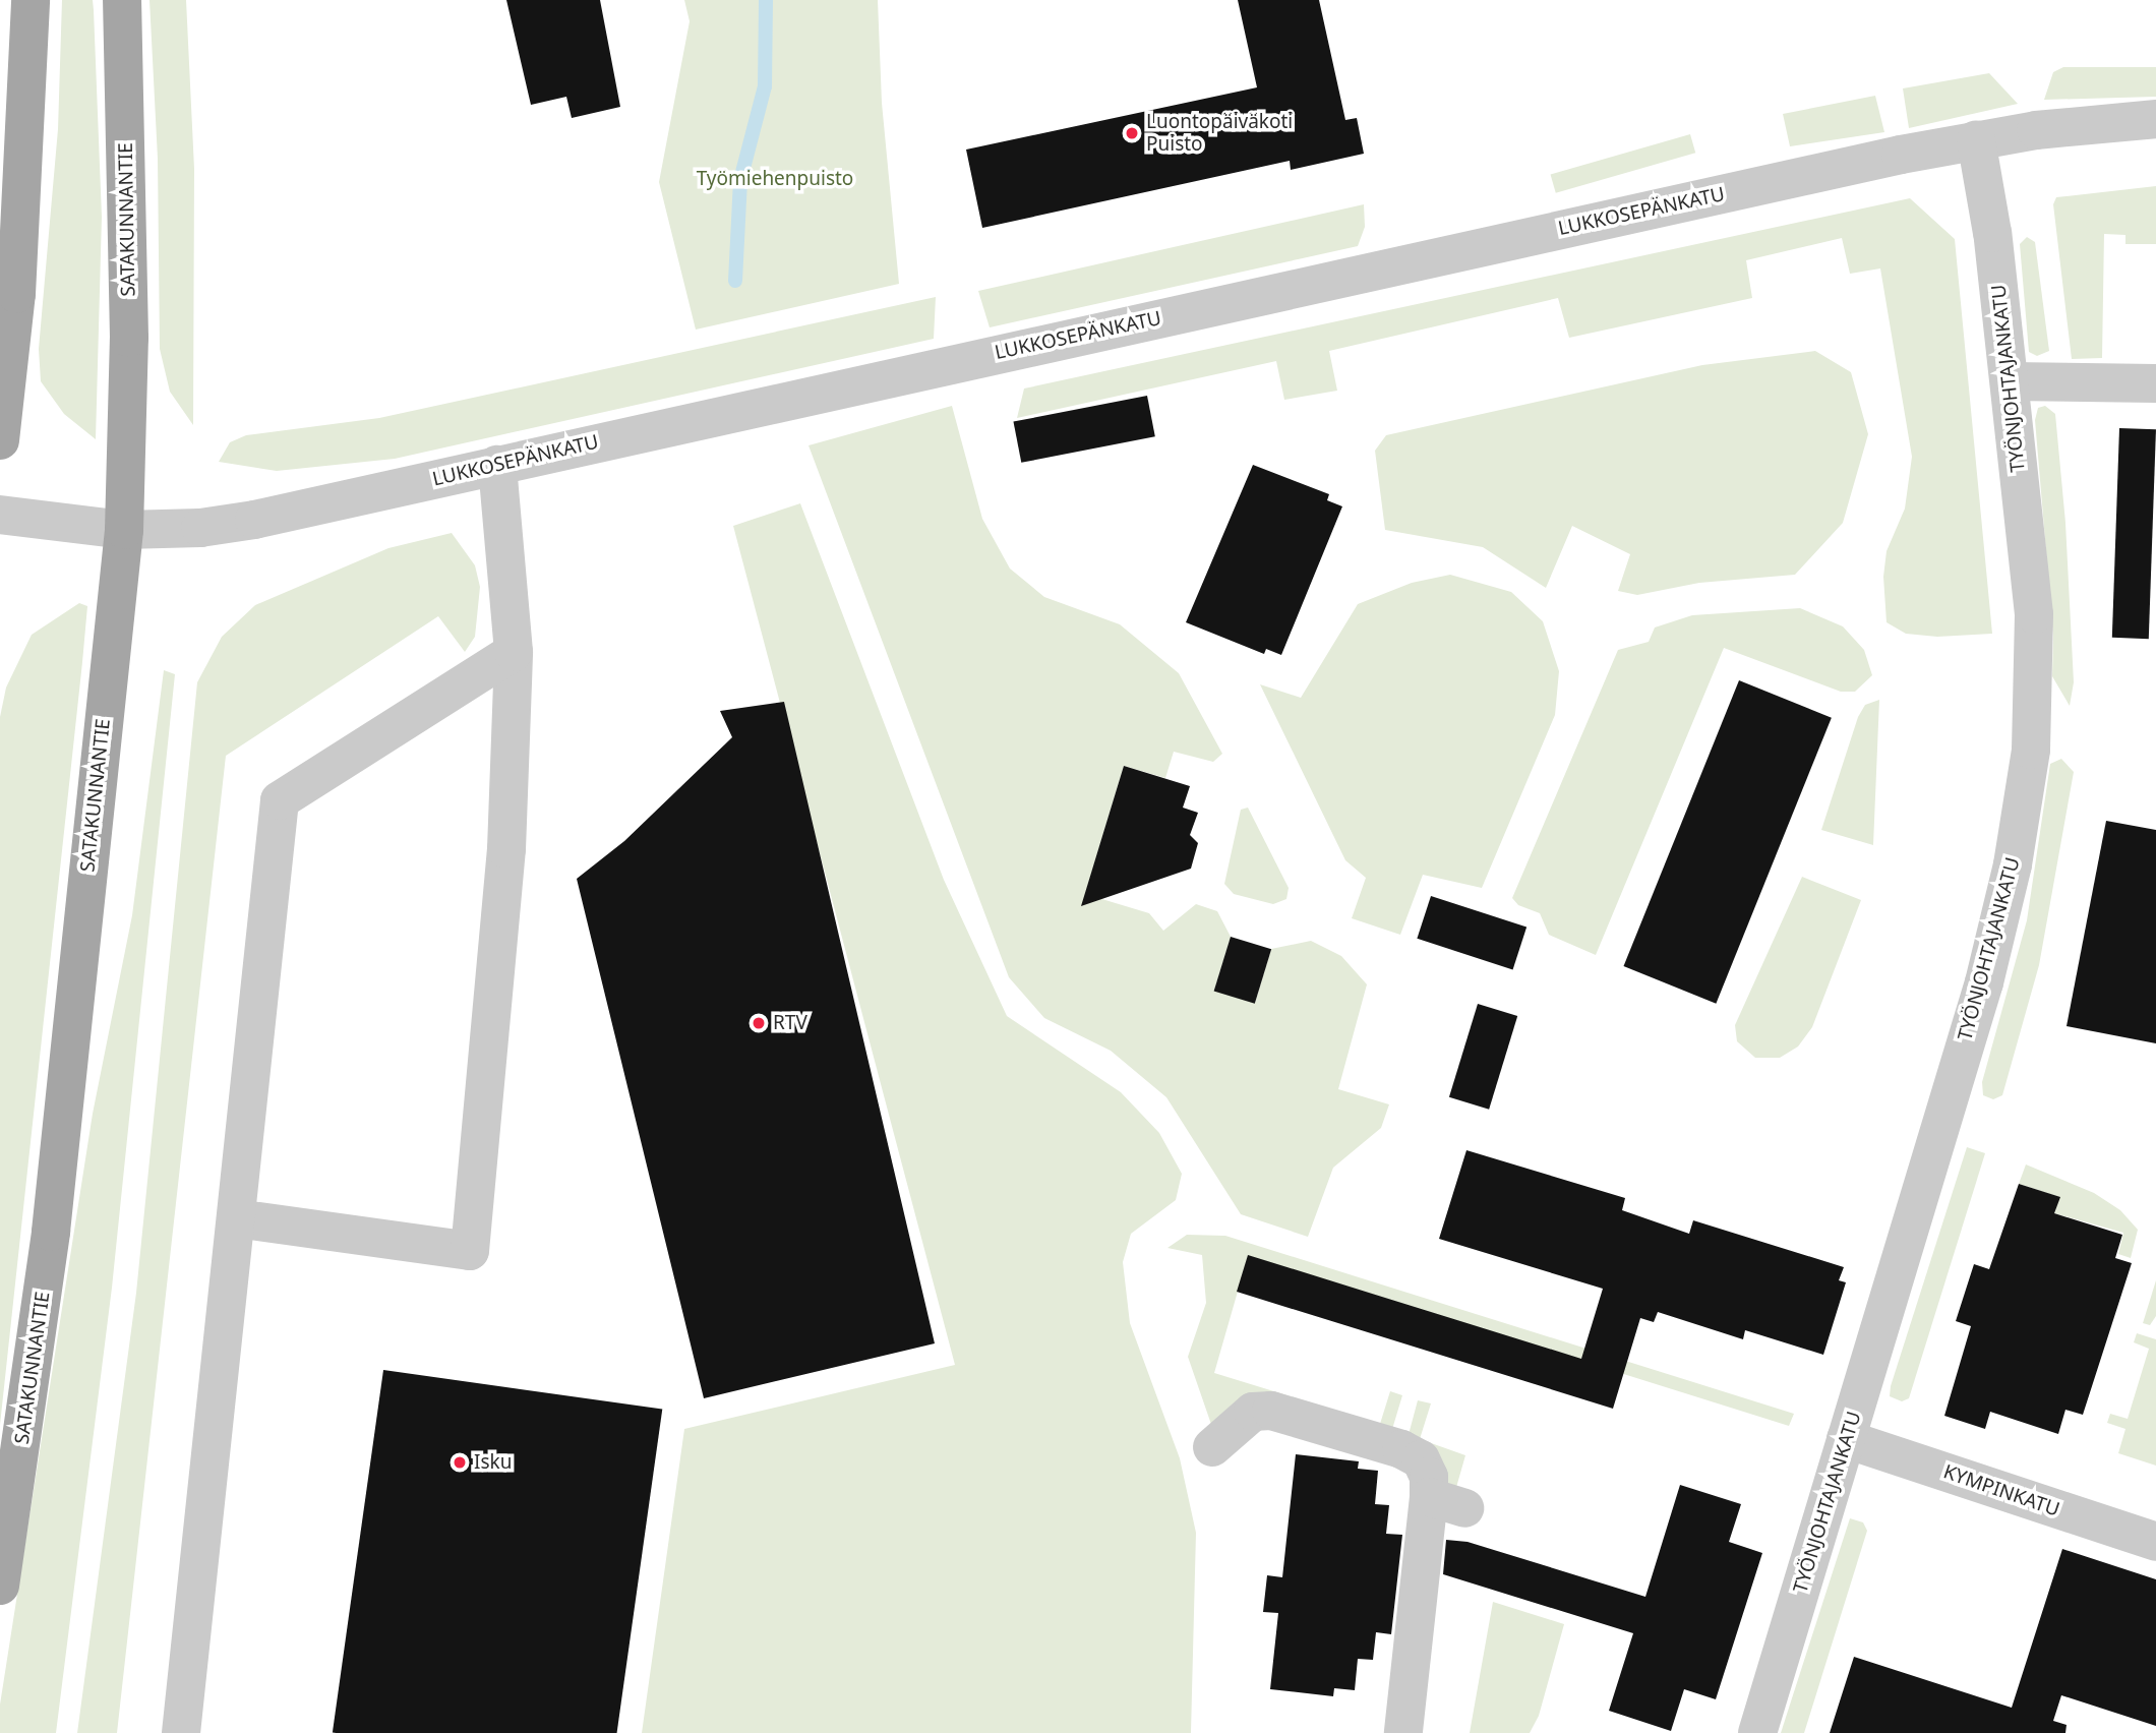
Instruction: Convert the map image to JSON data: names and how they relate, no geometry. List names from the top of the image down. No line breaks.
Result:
{"streets":{"main road":["SATAKUNNANTIE"],"street":["LUKKOSEPÄNKATU","TYÖNJOHTAJANKATU","KYMPINKATU"]},"crossings":[["LUKKOSEPÄNKATU","SATAKUNNANTIE"],["LUKKOSEPÄNKATU","TYÖNJOHTAJANKATU"],["TYÖNJOHTAJANKATU","KYMPINKATU"]],"parks":["Työmiehenpuisto"],"places":["Luontopäiväkoti Puisto","RTV","Isku"]}
